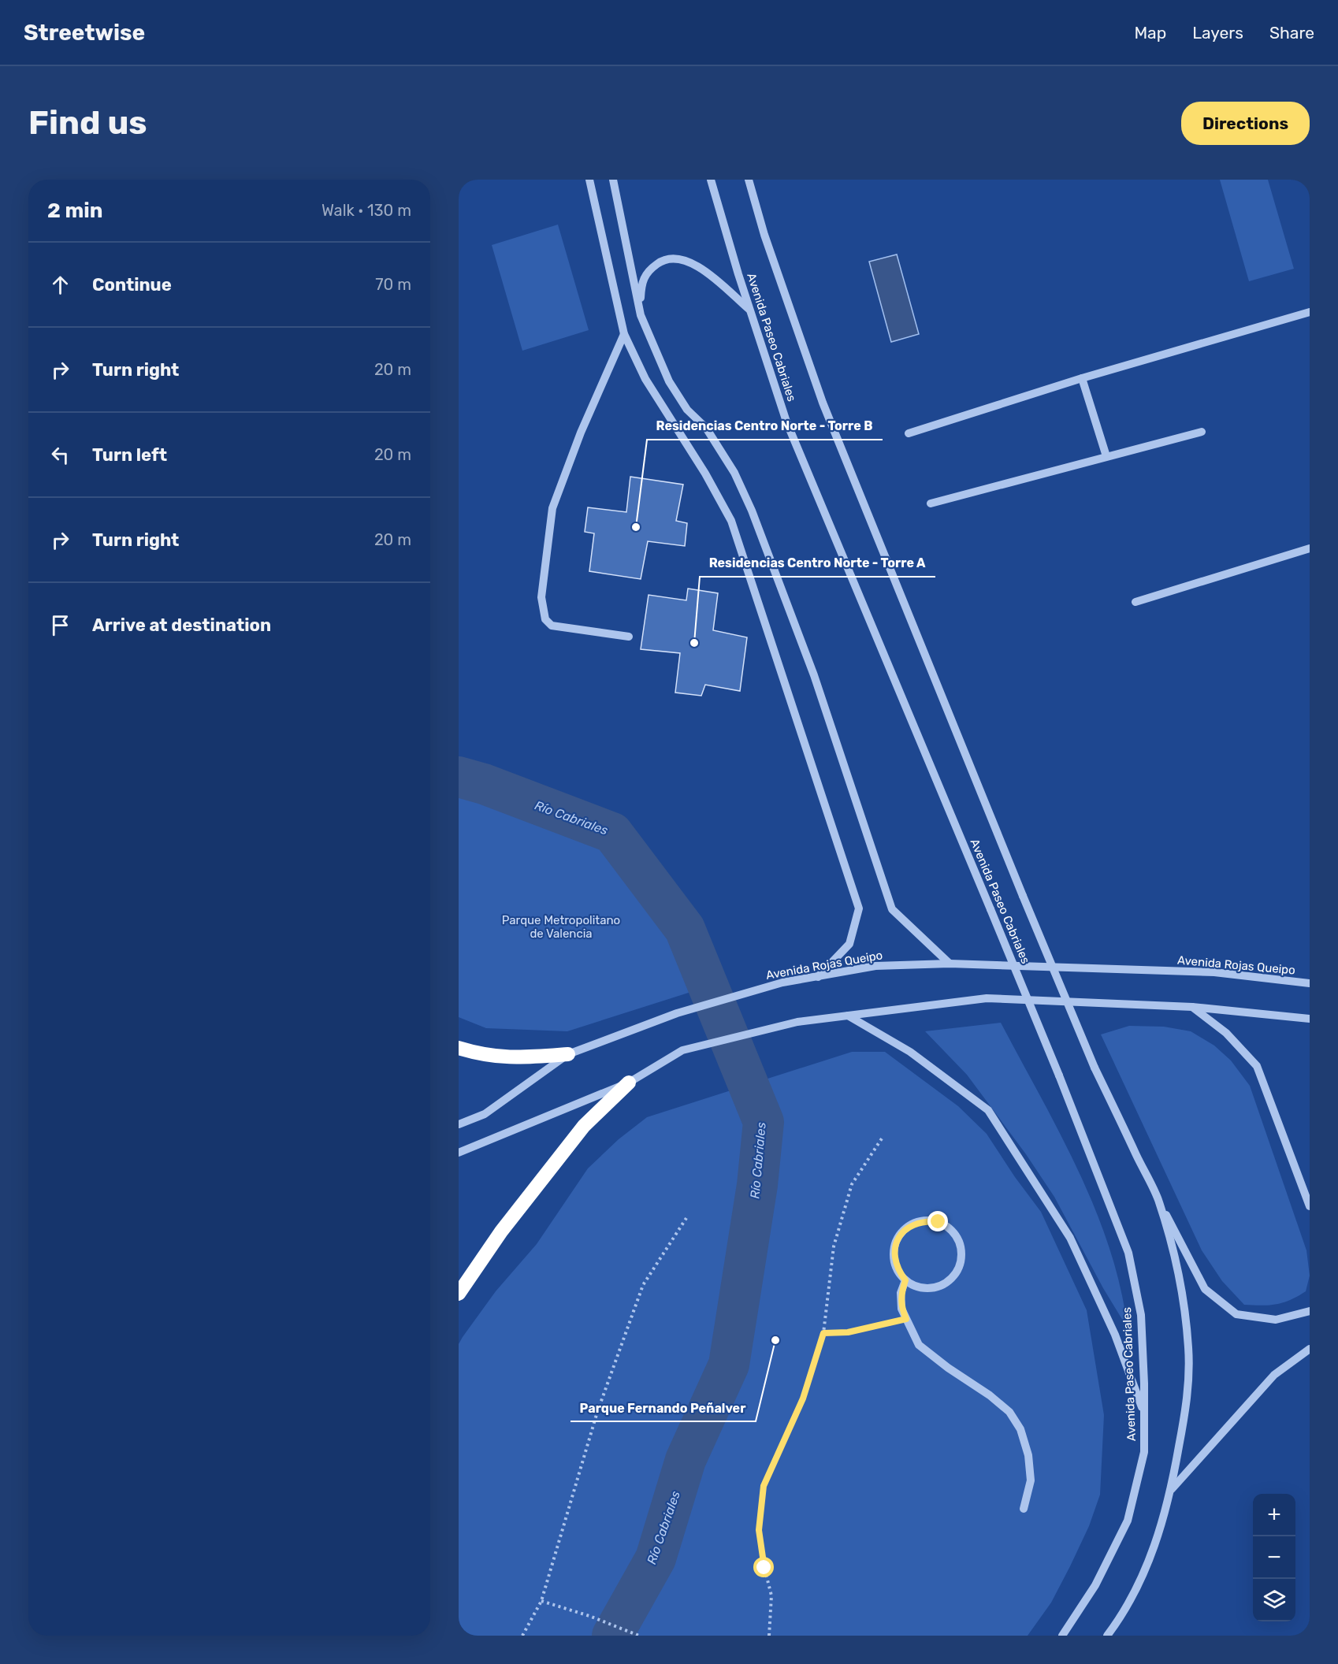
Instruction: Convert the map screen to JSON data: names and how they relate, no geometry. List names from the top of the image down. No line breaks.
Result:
{"streets":{"street":["Avenida Paseo Cabriales","Avenida Rojas Queipo"]},"water":["Río Cabriales"],"parks":["Parque Metropolitano de Valencia"],"places":["Residencias Centro Norte - Torre B","Residencias Centro Norte - Torre A","Parque Fernando Peñalver"],"page":{"header":"Streetwise","nav":["Map","Layers","Share"],"buttons":"Directions","title":"Find us","heading":["2 min","Walk · 130 m"],"list":[["Continue","70 m"],["Turn right","20 m"],["Turn left","20 m"],["Turn right","20 m"],"Arrive at destination"],"map_buttons":["+","−"]}}
